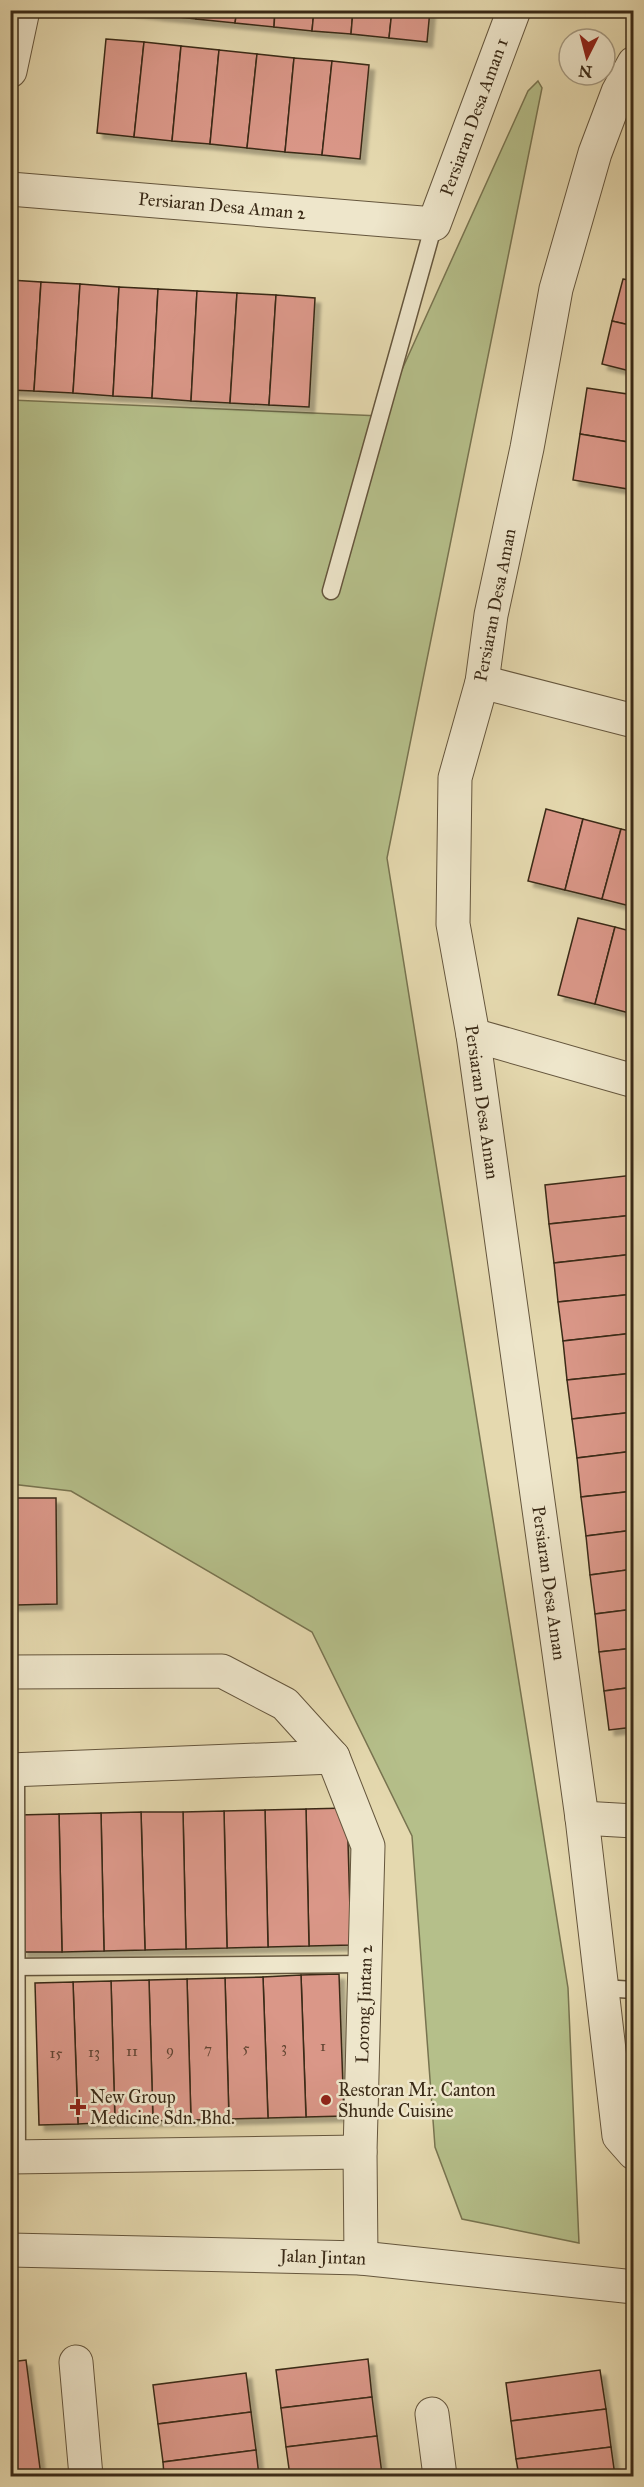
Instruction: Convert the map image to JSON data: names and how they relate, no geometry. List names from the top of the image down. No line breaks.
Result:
{"streets":{"street":["Persiaran Desa Aman 1","Persiaran Desa Aman 2","Persiaran Desa Aman","Lorong Jintan 2","Jalan Jintan"]},"crossings":[["Persiaran Desa Aman 1","Persiaran Desa Aman 2"],["Lorong Jintan 2","Jalan Jintan"]],"places":{"other":["Restoran Mr. Canton Shunde Cuisine"],"health":["New Group Medicine Sdn. Bhd."]},"house_numbers":["1","3","5","7","9","11","13","15"],"north":"bottom"}
